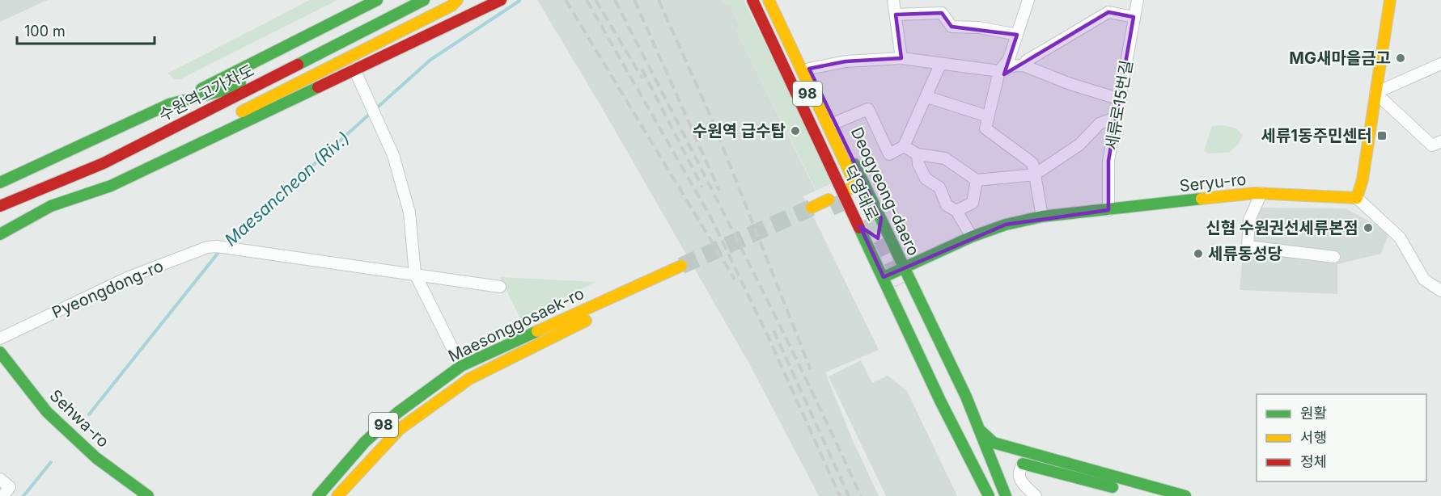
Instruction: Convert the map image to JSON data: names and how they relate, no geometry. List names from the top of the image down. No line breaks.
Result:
{"streets":{"main road":["수원역고가차도","98","Seryu-ro","Deogyeong-daero","덕영대로","Maesonggosaek-ro","Sehwa-ro"],"street":["세류로15번길","Pyeongdong-ro"]},"crossings":[["세류로15번길","Seryu-ro"],["Seryu-ro","Deogyeong-daero"],["Seryu-ro","덕영대로"],["Deogyeong-daero","덕영대로"]],"water":["Maesancheon (Riv.)"],"places":{"other":["MG새마을금고","수원역 급수탑","신협 수원권선세류본점","세류동성당"],"transit":["세류1동주민센터"]},"legend":["원활","서행","정체"],"scale_bar":"100 m"}
